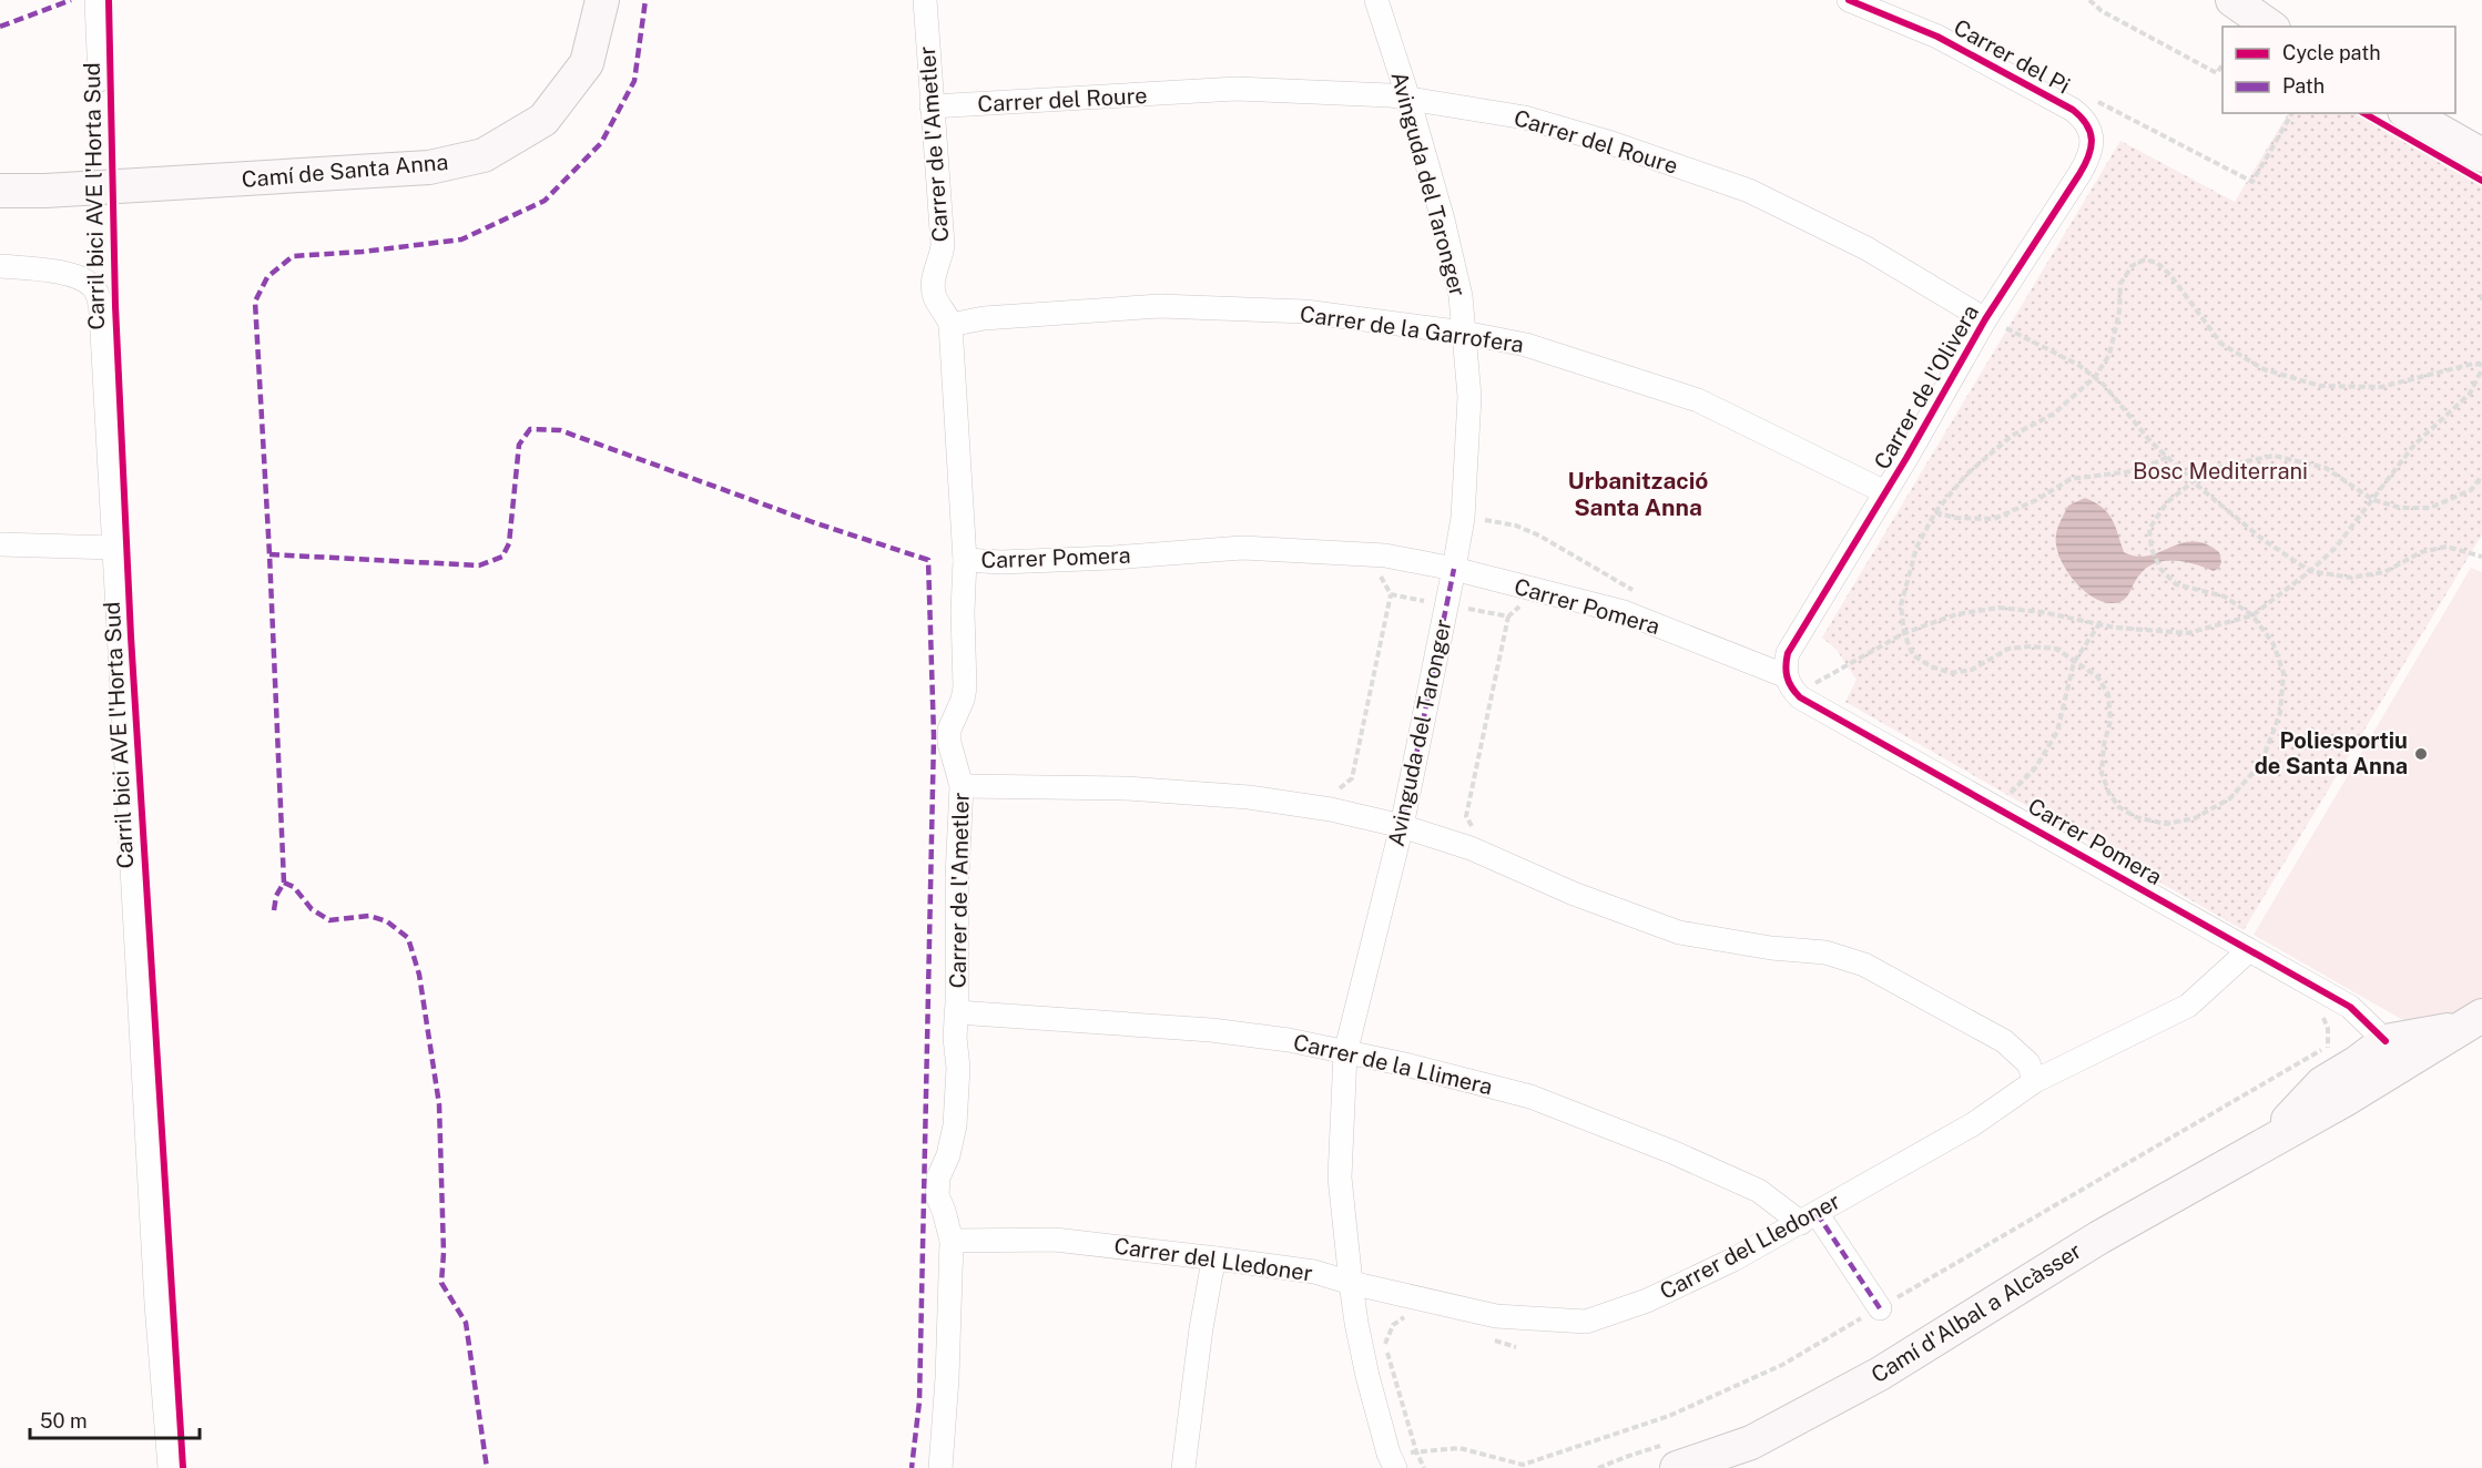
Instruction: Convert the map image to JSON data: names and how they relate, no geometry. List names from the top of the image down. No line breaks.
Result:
{"streets":{"street":["Carrer del Pi","Carrer del Roure","Carrer de l'Ametler","Camí de Santa Anna","Avinguda del Taronger","Carrer de la Garrofera","Carrer de l'Olivera","Carrer Pomera","Carrer de la Llimera","Carrer del Lledoner","Camí d'Albal a Alcàsser"],"cycle path":["Carril bici AVE l'Horta Sud"]},"crossings":[["Carrer del Pi","Carrer de l'Olivera"],["Carrer del Roure","Carrer de l'Ametler"],["Carrer del Roure","Avinguda del Taronger"],["Carrer del Roure","Carrer de l'Olivera"],["Carrer de l'Ametler","Carrer de la Garrofera"],["Carrer de l'Ametler","Carrer Pomera"],["Carrer de l'Ametler","Carrer de la Llimera"],["Carrer de l'Ametler","Carrer del Lledoner"],["Avinguda del Taronger","Carrer de la Garrofera"],["Avinguda del Taronger","Carrer Pomera"],["Avinguda del Taronger","Carrer de la Llimera"],["Avinguda del Taronger","Carrer del Lledoner"],["Carrer de la Garrofera","Carrer de l'Olivera"],["Carrer de l'Olivera","Carrer Pomera"],["Carrer Pomera","Carrer del Lledoner"],["Carrer Pomera","Camí d'Albal a Alcàsser"],["Carrer de la Llimera","Carrer del Lledoner"]],"districts":["Urbanització Santa Anna"],"parks":["Bosc Mediterrani"],"places":["Poliesportiu de Santa Anna"],"legend":["Cycle path","Path"],"scale_bar":"50 m"}
